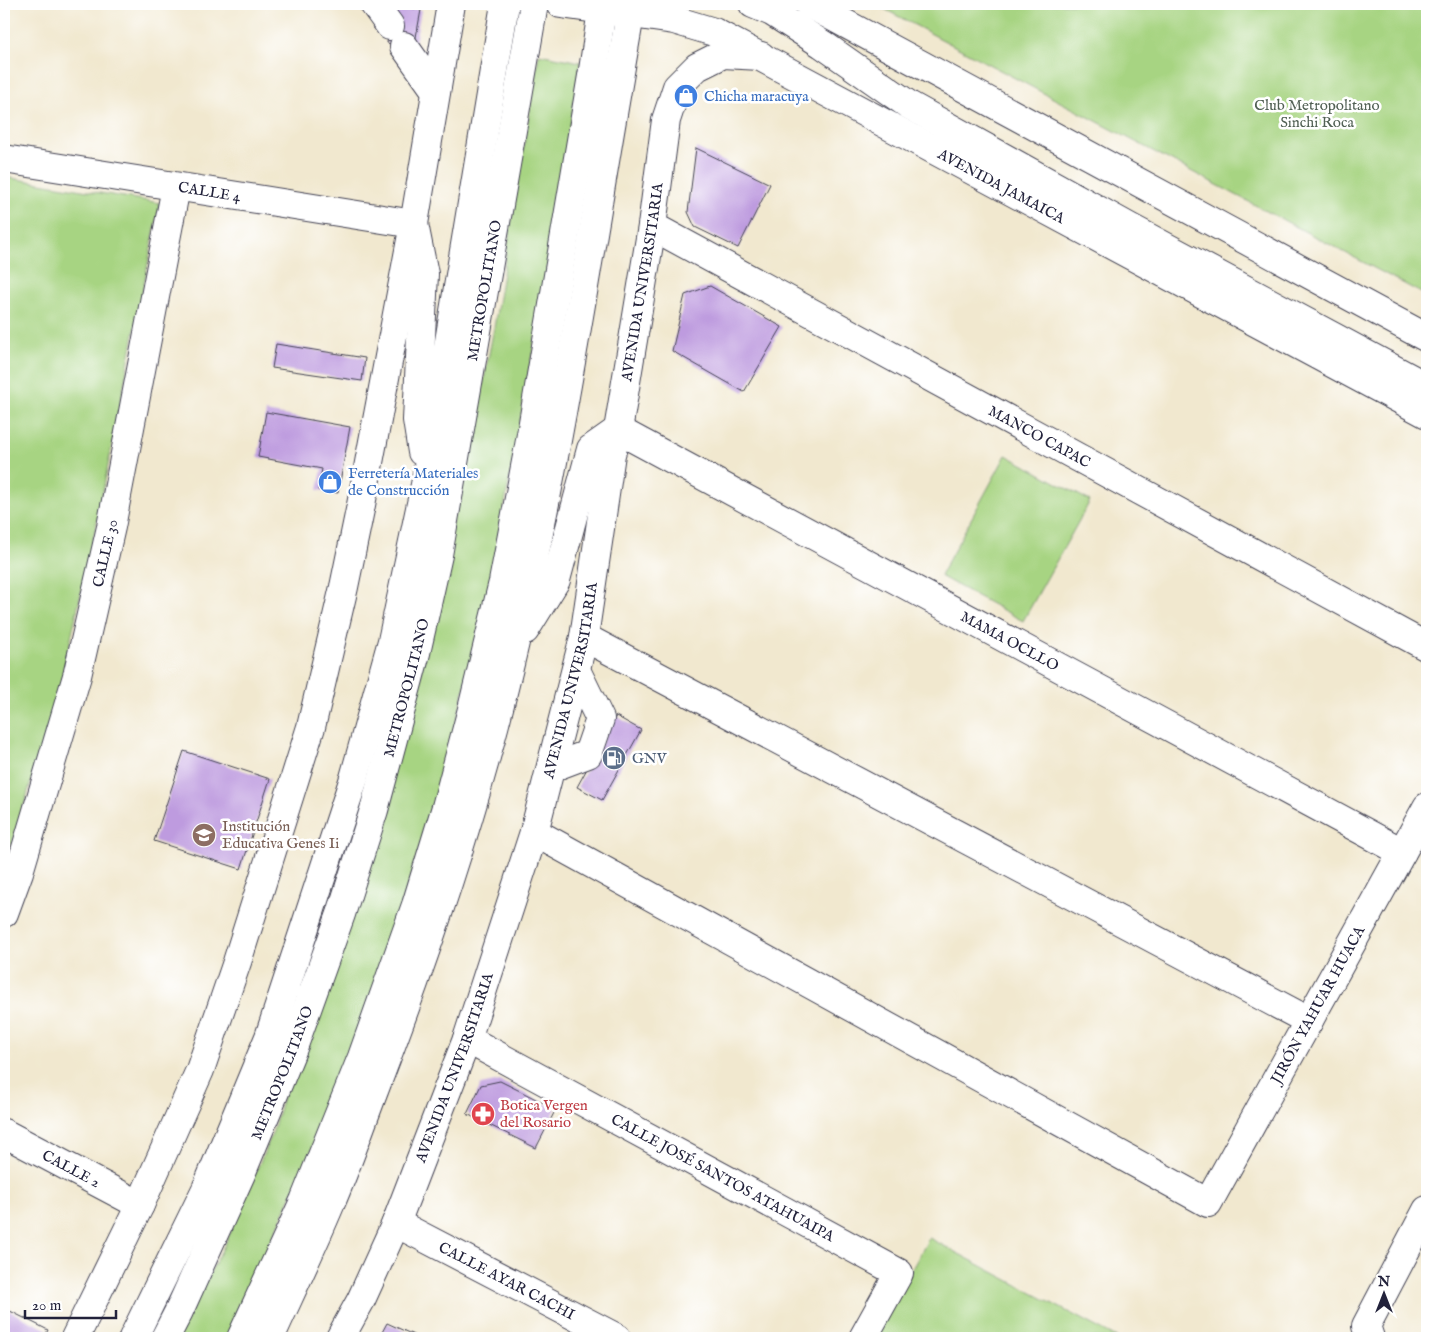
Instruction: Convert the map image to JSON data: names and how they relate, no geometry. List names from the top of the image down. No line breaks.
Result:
{"streets":{"street":["AVENIDA JAMAICA","CALLE 4","AVENIDA UNIVERSITARIA","METROPOLITANO","MANCO CAPAC","CALLE 30","MAMA OCLLO","JIRÓN YAHUAR HUACA","CALLE 2","CALLE JOSÉ SANTOS ATAHUAIPA","CALLE AYAR CACHI"]},"crossings":[["AVENIDA JAMAICA","AVENIDA UNIVERSITARIA"],["CALLE 4","CALLE 30"],["AVENIDA UNIVERSITARIA","MANCO CAPAC"],["AVENIDA UNIVERSITARIA","MAMA OCLLO"],["AVENIDA UNIVERSITARIA","JIRÓN YAHUAR HUACA"],["AVENIDA UNIVERSITARIA","CALLE JOSÉ SANTOS ATAHUAIPA"],["AVENIDA UNIVERSITARIA","CALLE AYAR CACHI"],["MAMA OCLLO","JIRÓN YAHUAR HUACA"]],"parks":["Club Metropolitano Sinchi Roca"],"places":{"shop":["Chicha maracuya","Ferretería Materiales de Construcción"],"fuel station":["GNV"],"school or university":["Institución Educativa Genes Ii"],"pharmacy":["Botica Vergen del Rosario"]},"scale_bar":"20 m","north":"top"}
